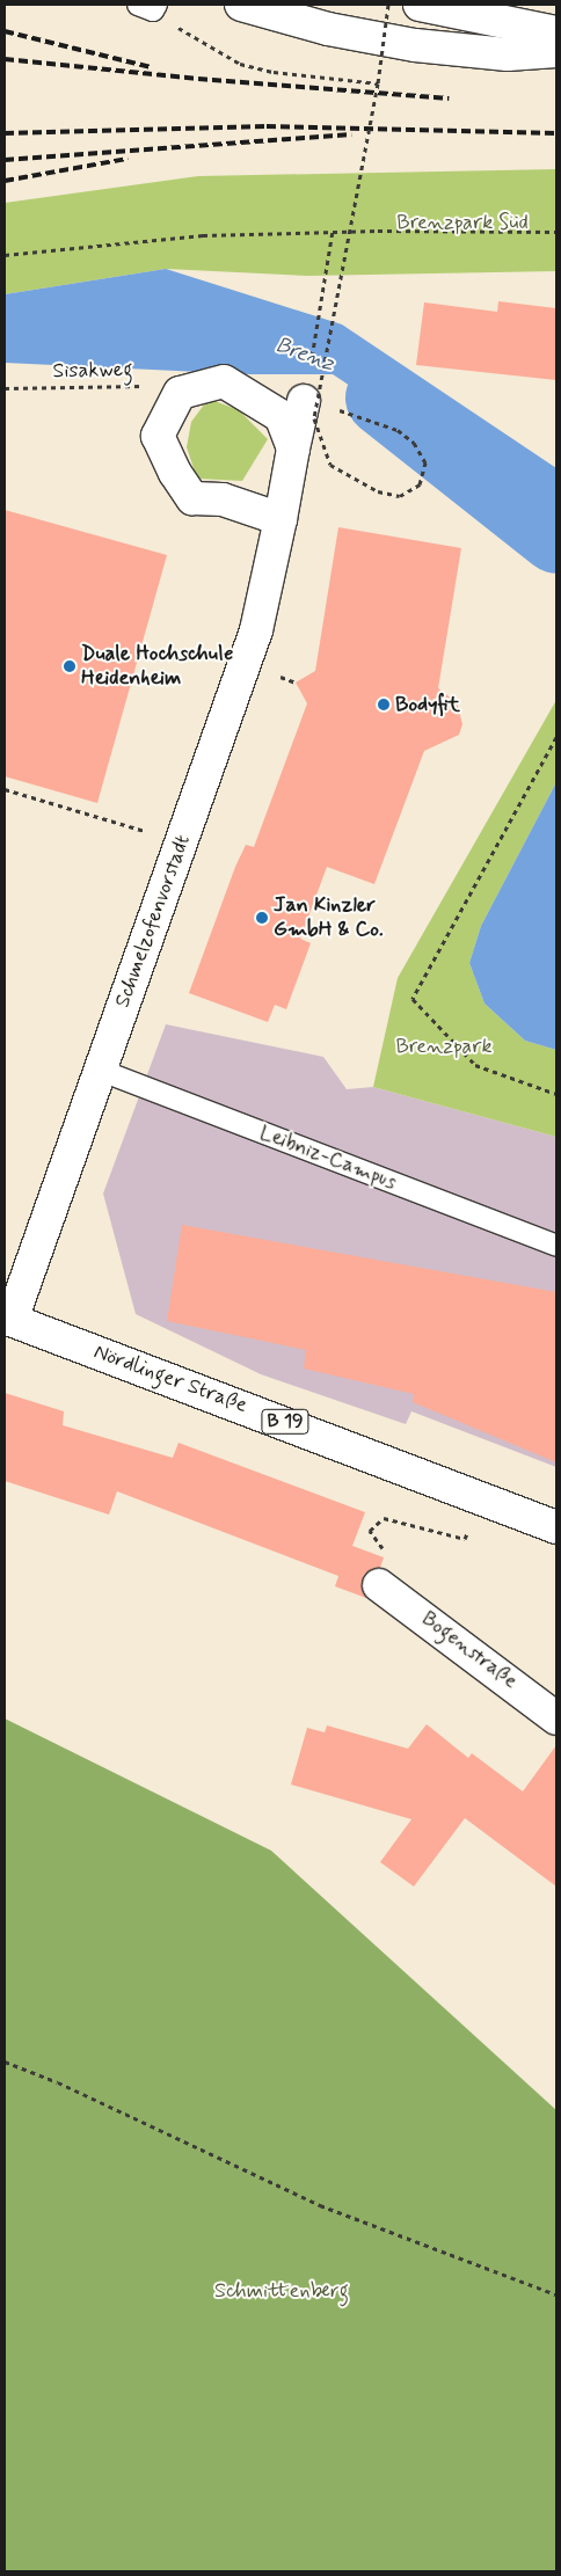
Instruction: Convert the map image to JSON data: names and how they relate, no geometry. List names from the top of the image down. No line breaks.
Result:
{"streets":{"street":["Schmelzofenvorstadt","Nördlinger Straße","B 19","Bogenstraße"],"lane":["Leibniz-Campus"],"path":["Sisakweg"]},"crossings":[["Sisakweg","Schmelzofenvorstadt"],["Schmelzofenvorstadt","Leibniz-Campus"],["Schmelzofenvorstadt","Nördlinger Straße"]],"water":["Brenz"],"parks":["Brenzpark Süd","Brenzpark","Schmittenberg"],"places":["Duale Hochschule Heidenheim","Bodyfit","Jan Kinzler GmbH & Co."]}
